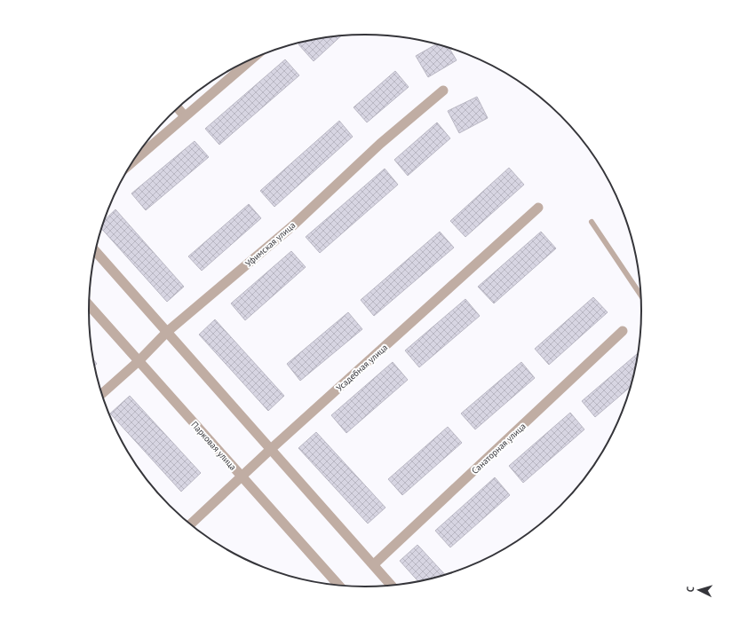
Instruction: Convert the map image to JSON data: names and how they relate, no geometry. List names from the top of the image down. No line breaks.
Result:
{"streets":{"street":["Уфимская улица","Усадебная улица","Парковая улица","Санаторная улица"]},"crossings":[["Уфимская улица","Парковая улица"],["Усадебная улица","Парковая улица"]],"north":"left"}
